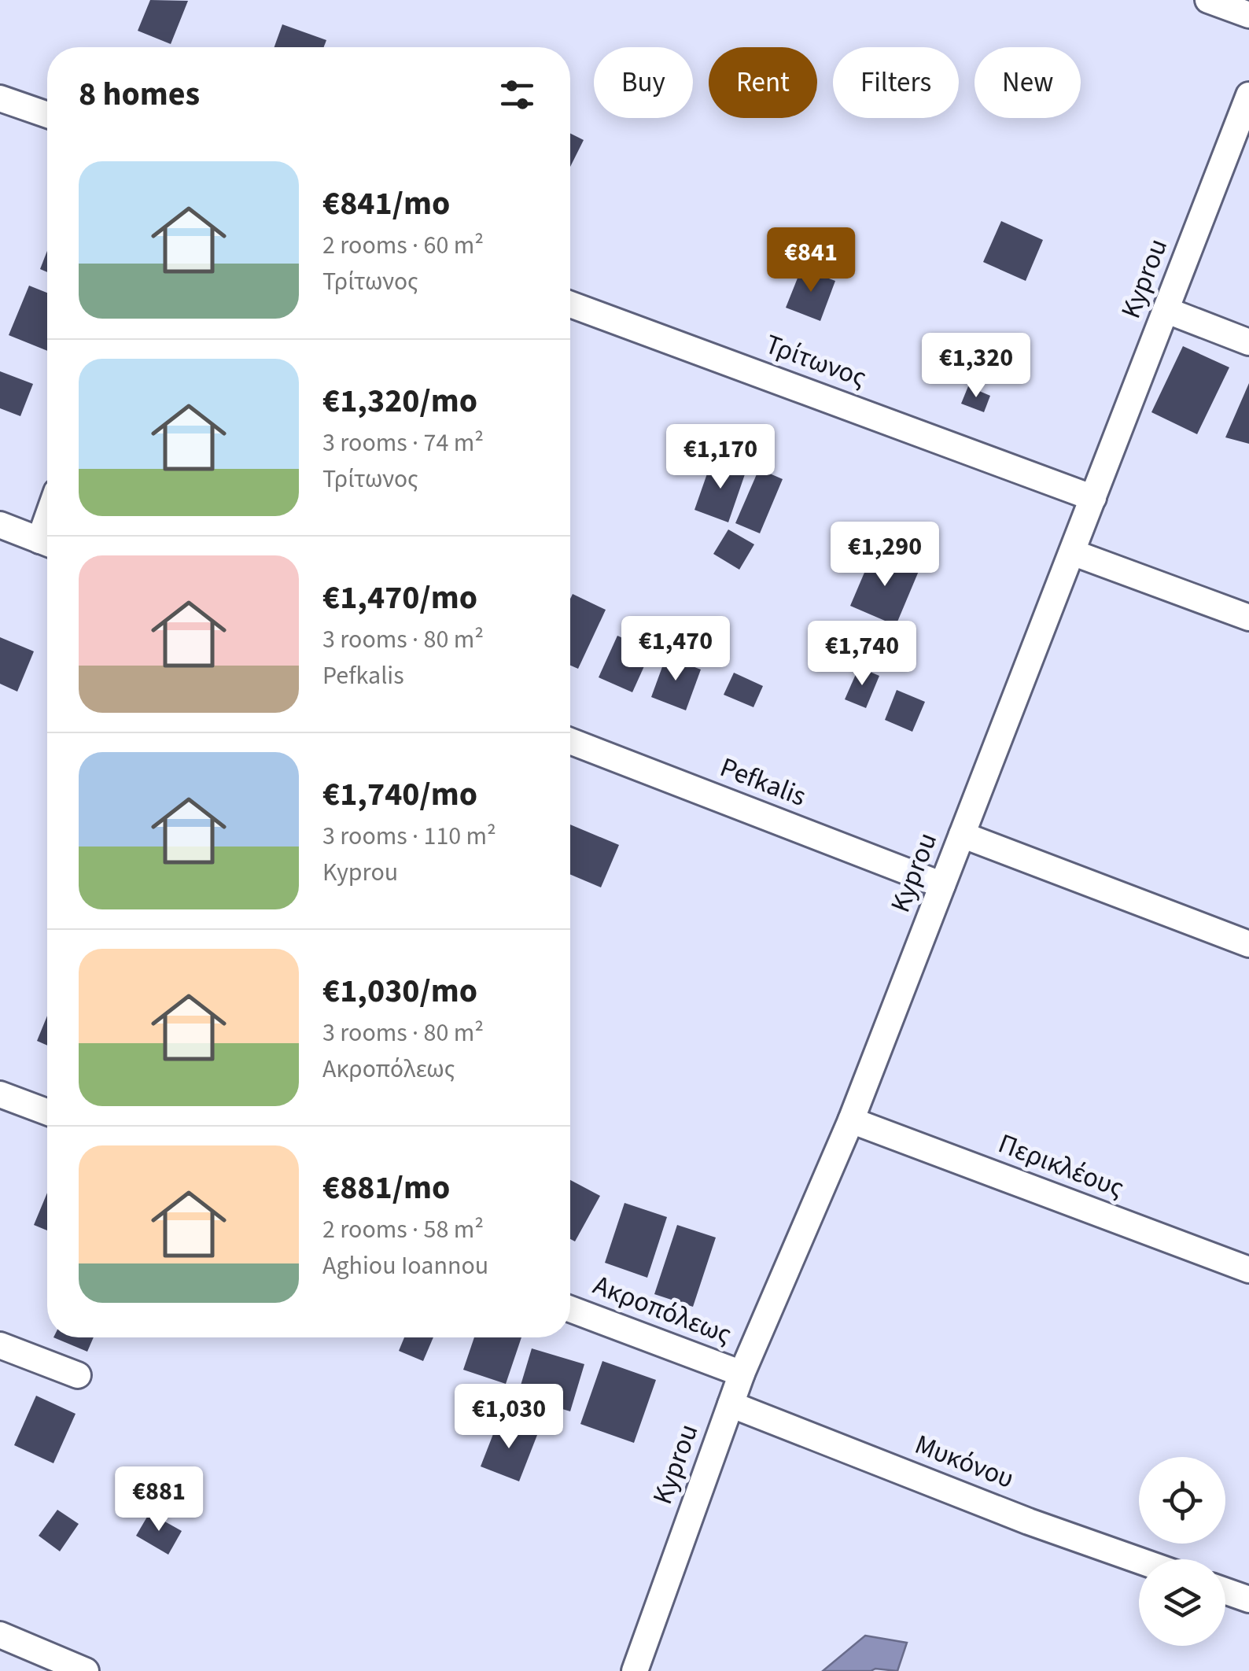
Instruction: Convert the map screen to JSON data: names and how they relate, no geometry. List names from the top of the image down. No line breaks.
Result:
{"streets":{"street":["Kyprou","Τρίτωνος","Pefkalis","Περικλέους","Ακροπόλεως","Μυκόνου"]},"crossings":[["Kyprou","Τρίτωνος"],["Kyprou","Pefkalis"],["Kyprou","Περικλέους"],["Kyprou","Ακροπόλεως"],["Kyprou","Μυκόνου"]],"page":{"chip":["Buy","Rent","Filters","New"],"heading":"8 homes","list":[{"name":"€841/mo","note":"2 rooms · 60 m² · Τρίτωνος"},{"name":"€1,320/mo","note":"3 rooms · 74 m² · Τρίτωνος"},{"name":"€1,470/mo","note":"3 rooms · 80 m² · Pefkalis"},{"name":"€1,740/mo","note":"3 rooms · 110 m² · Kyprou"},{"name":"€1,030/mo","note":"3 rooms · 80 m² · Ακροπόλεως"},{"name":"€881/mo","note":"2 rooms · 58 m² · Aghiou Ioannou"}],"price":["€841","€1,320","€1,170","€1,290","€1,470","€1,740","€1,030","€881"]}}
